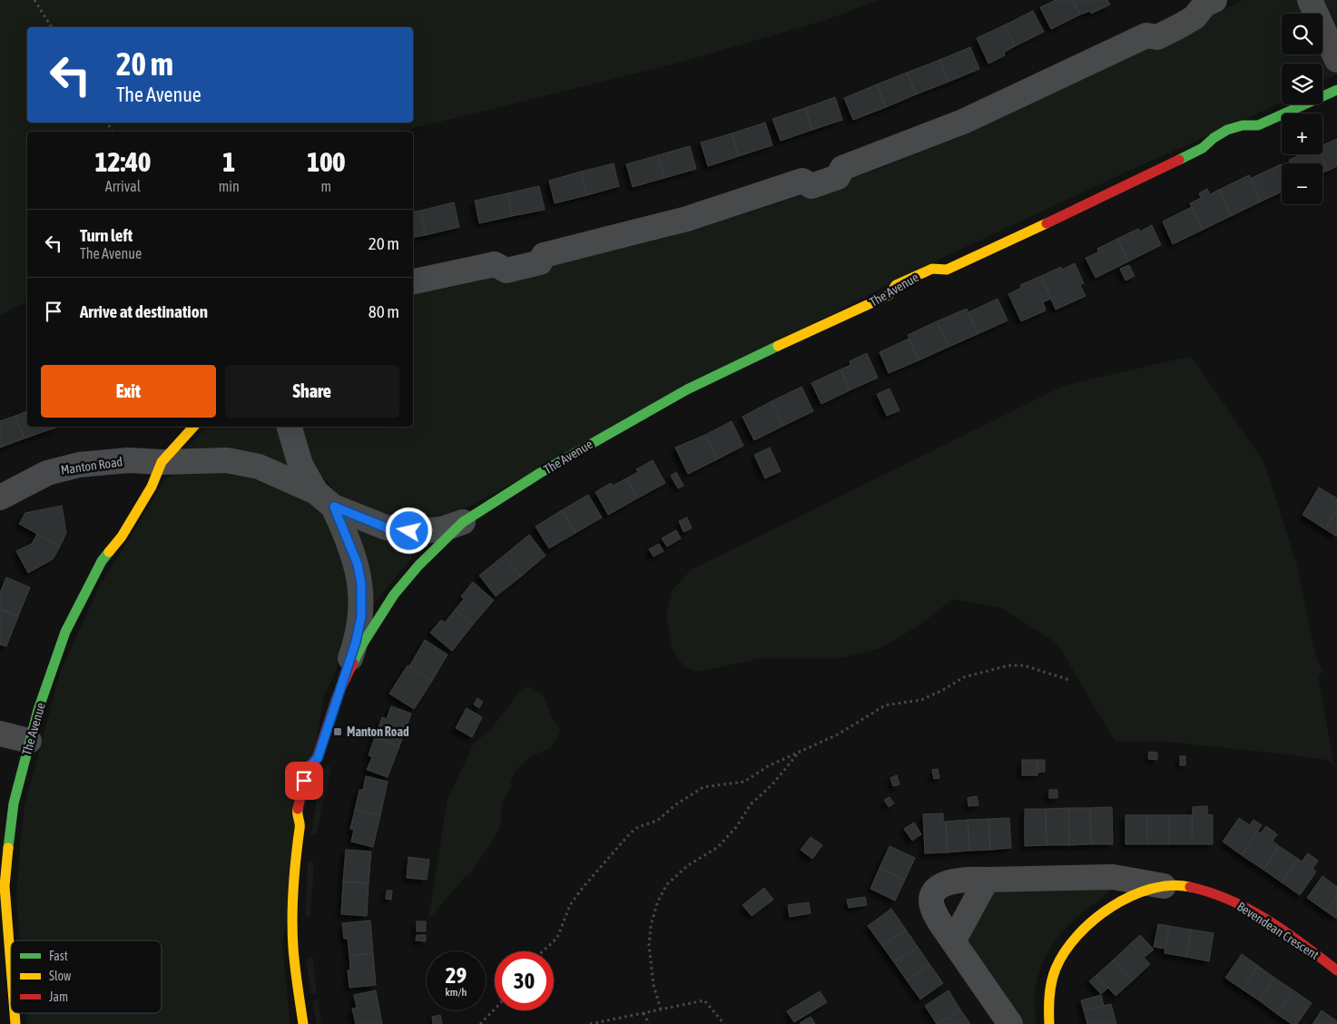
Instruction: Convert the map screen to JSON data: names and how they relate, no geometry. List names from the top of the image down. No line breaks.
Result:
{"streets":{"street":["The Avenue","Manton Road","Bevendean Crescent"]},"crossings":[["The Avenue","Manton Road"]],"places":{"transit":["Manton Road"]},"legend":["Fast","Slow","Jam"],"page":{"map_buttons":["+","−"],"turn":["20 m","The Avenue"],"eta":["12:40","Arrival","1","min","100","m"],"list":[{"name":"Turn left","note":"The Avenue","value":"20 m"},{"name":"Arrive at destination","value":"80 m"}],"buttons":["Exit","Share"],"speed":"29 km/h","limit":"30"}}
